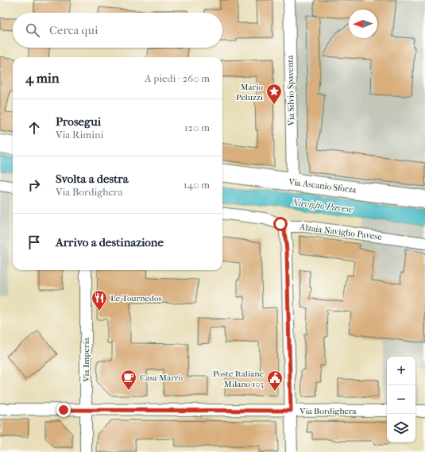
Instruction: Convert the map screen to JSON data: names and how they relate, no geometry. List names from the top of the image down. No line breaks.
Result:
{"streets":{"main road":["Via Ascanio Sforza"],"street":["Via Silvio Spaventa","Alzaia Naviglio Pavese","Via Imperia","Via Bordighera"]},"crossings":[["Via Silvio Spaventa","Via Ascanio Sforza"],["Via Imperia","Via Bordighera"]],"water":["Naviglio Pavese"],"places":{"place":["Mario Peluzzi"],"restaurant":["Le Tournedos"],"cafe":["Casa Marrò"],"public building":["Poste Italiane Milano 103"]},"north":"left","page":{"search":"Cerca qui","heading":["4 min","A piedi · 260 m"],"list":[["Prosegui","Via Rimini","120 m"],["Svolta a destra","Via Bordighera","140 m"],"Arrivo a destinazione"],"map_buttons":["+","−"]}}
